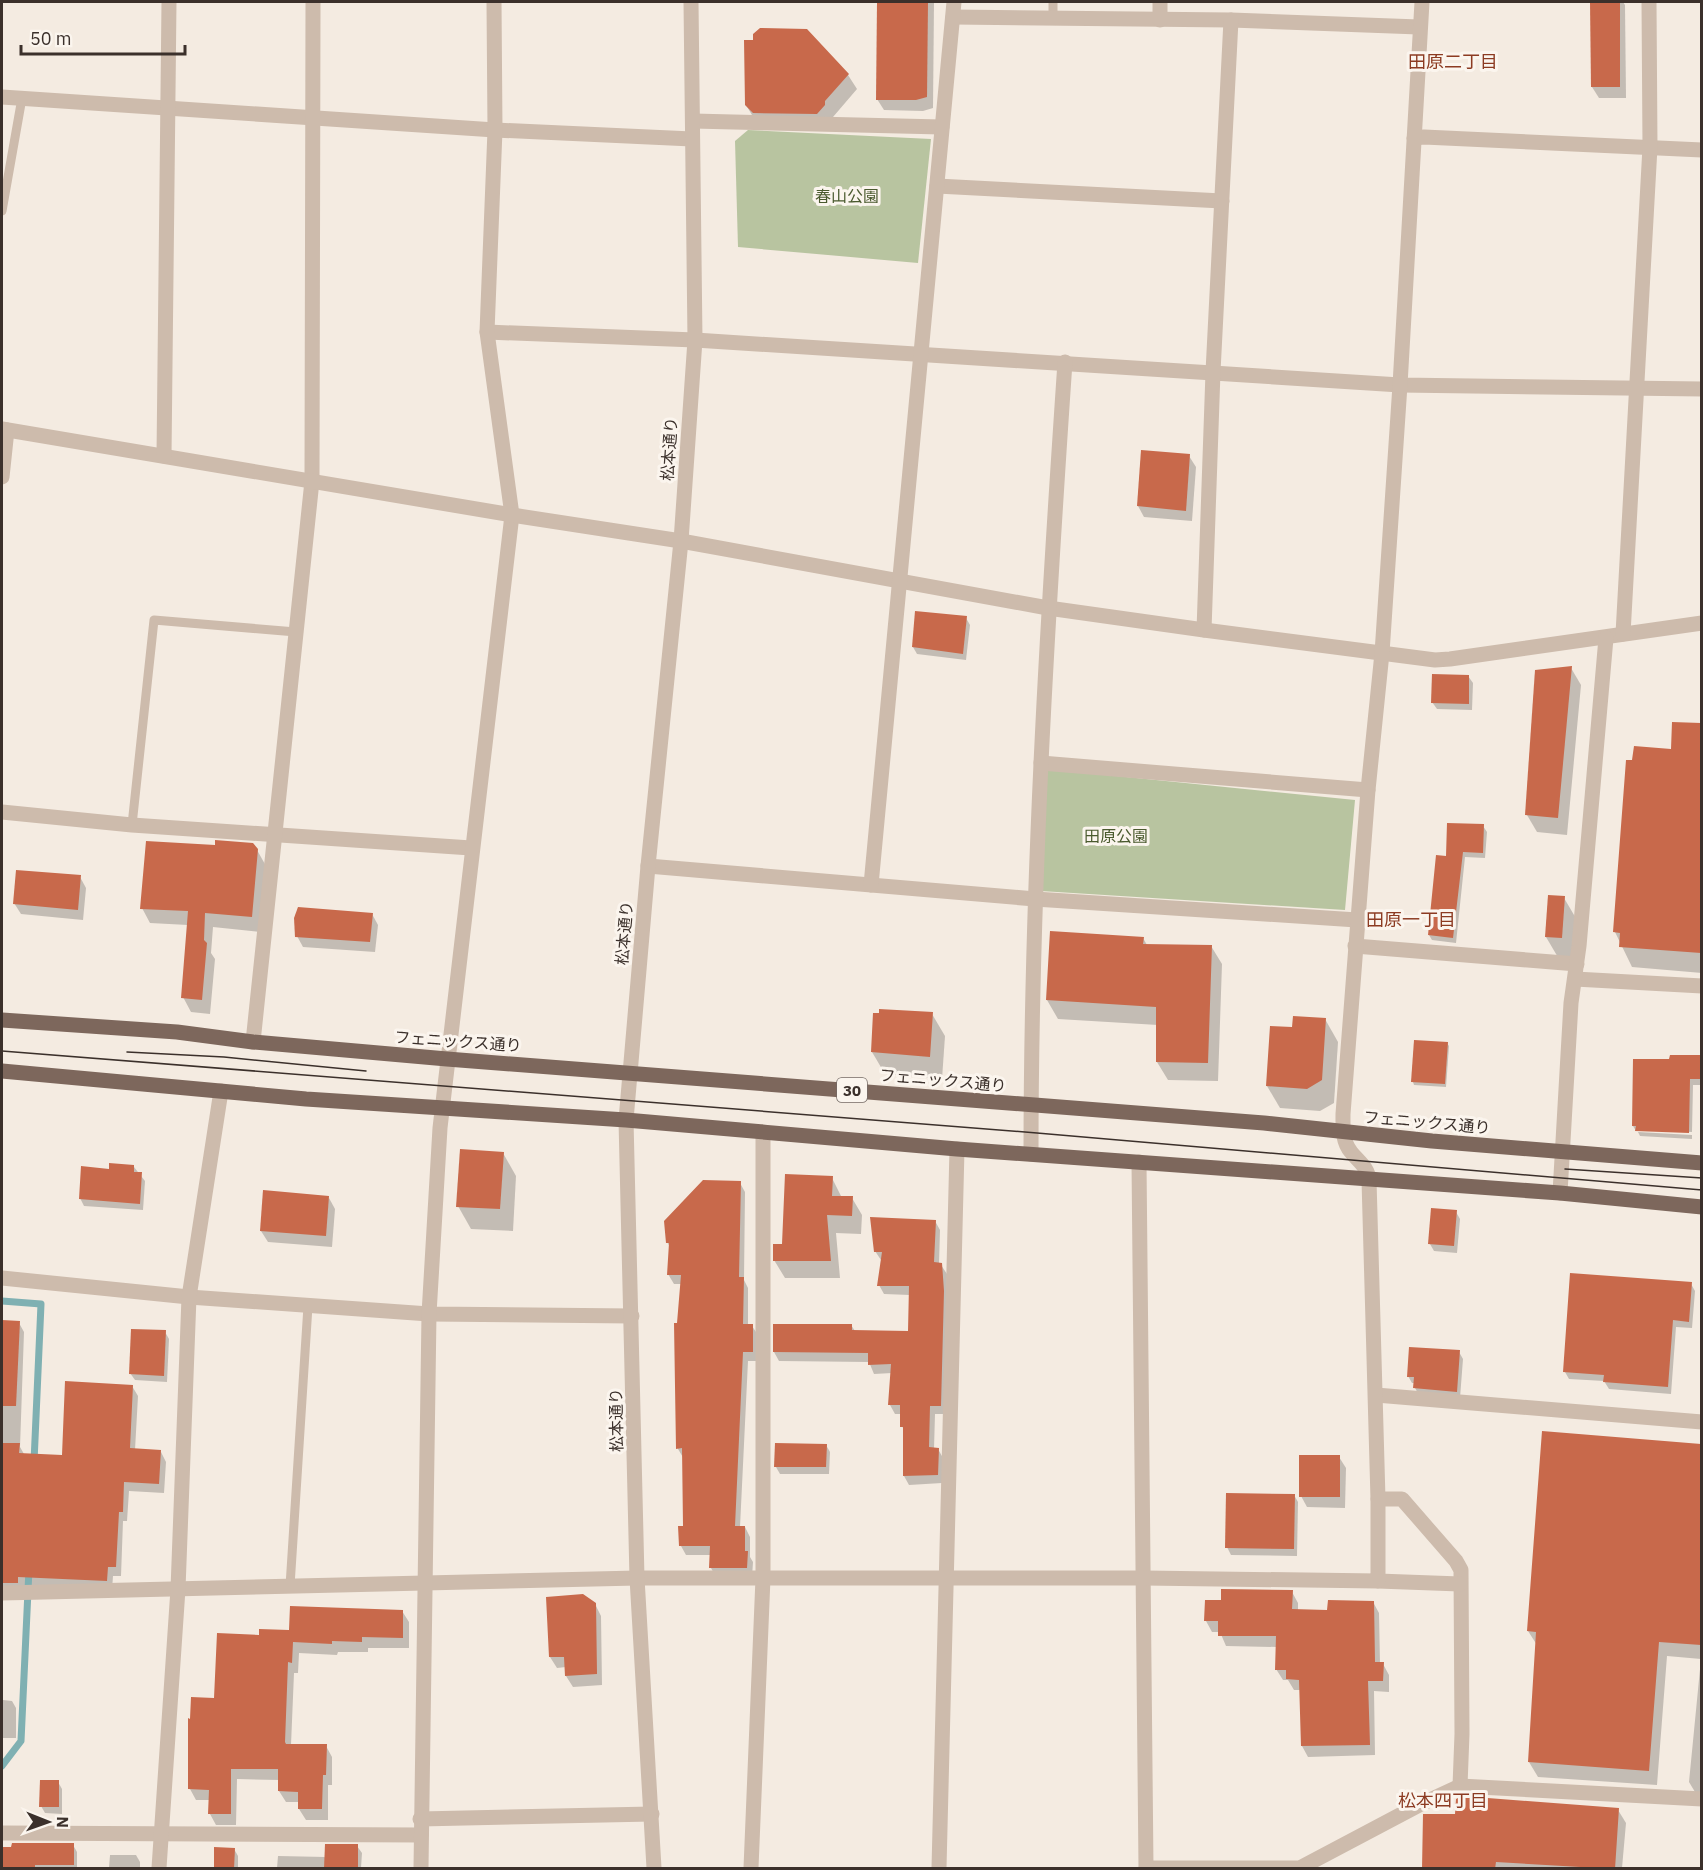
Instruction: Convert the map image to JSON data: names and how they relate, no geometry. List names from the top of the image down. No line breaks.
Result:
{"streets":{"main road":["フェニックス通り","30"],"street":["松本通り"]},"crossings":[["松本通り","フェニックス通り"]],"districts":["田原二丁目","田原一丁目","松本四丁目"],"parks":["春山公園","田原公園"],"scale_bar":"50 m","north":"right"}
